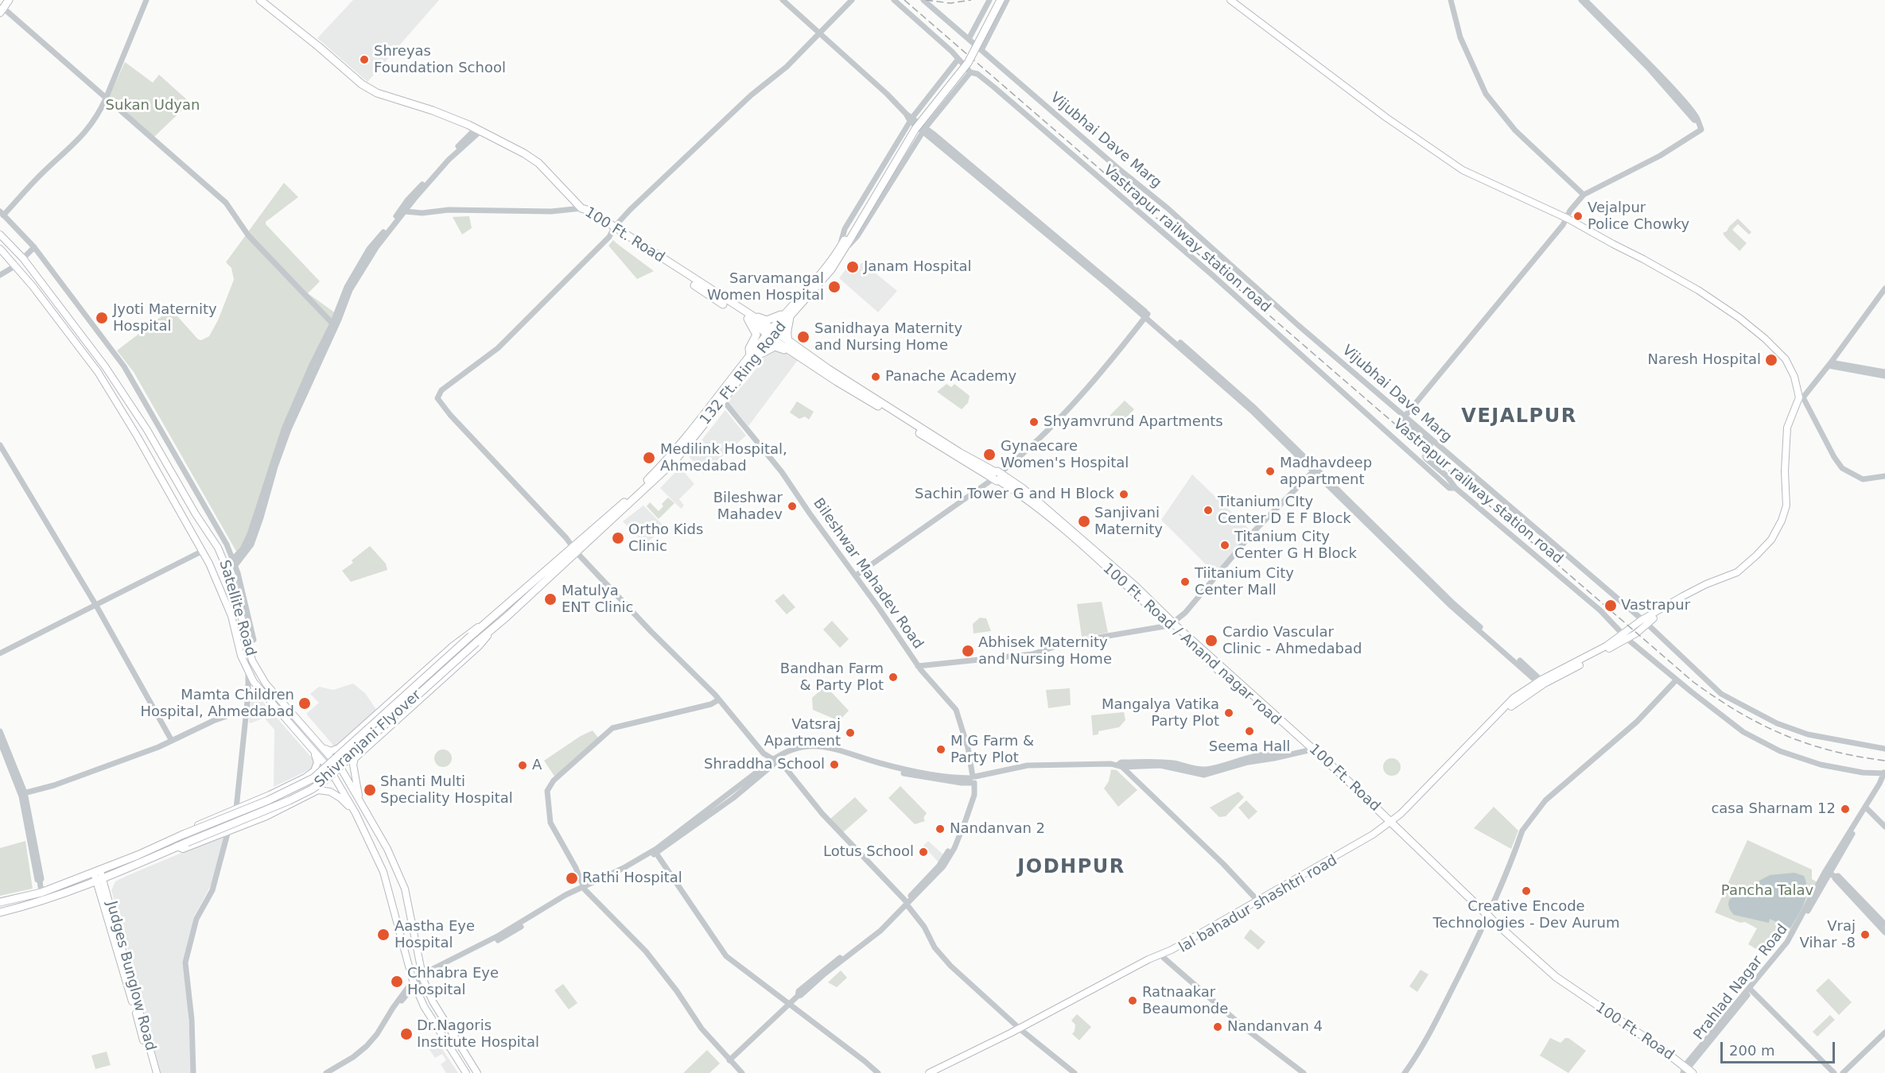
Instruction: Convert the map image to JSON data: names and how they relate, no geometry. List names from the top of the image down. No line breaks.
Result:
{"streets":{"main road":["100 Ft. Road","132 Ft. Ring Road","Satellite Road","Shivranjani Flyover","lal bahadur shashtri road","Judges Bunglow Road"],"street":["Vijubhai Dave Marg","Vastrapur railway station road","Bileshwar Mahadev Road","Prahlad Nagar Road"]},"crossings":[["Vijubhai Dave Marg","lal bahadur shashtri road"],["100 Ft. Road","132 Ft. Ring Road"],["100 Ft. Road","lal bahadur shashtri road"],["100 Ft. Road","Prahlad Nagar Road"],["Vastrapur railway station road","lal bahadur shashtri road"],["Vastrapur railway station road","Prahlad Nagar Road"],["132 Ft. Ring Road","Bileshwar Mahadev Road"],["132 Ft. Ring Road","Shivranjani Flyover"]],"districts":["VEJALPUR","JODHPUR"],"parks":["Sukan Udyan","Pancha Talav"],"places":["Shreyas Foundation School","Vejalpur Police Chowky","Janam Hospital","Sarvamangal Women Hospital","Jyoti Maternity Hospital","Sanidhaya Maternity and Nursing Home","Naresh Hospital","Panache Academy","Shyamvrund Apartments","Gynaecare Women's Hospital","Medilink Hospital, Ahmedabad","Madhavdeep appartment","Sachin Tower G and H Block","Bileshwar Mahadev","Titanium CIty Center D E F Block","Sanjivani Maternity","Ortho Kids Clinic","Titanium City Center G H Block","Tiitanium City Center Mall","Matulya ENT Clinic","Vastrapur","Cardio Vascular Clinic - Ahmedabad","Abhisek Maternity and Nursing Home","Bandhan Farm & Party Plot","Mamta Children Hospital, Ahmedabad","Mangalya Vatika Party Plot","Seema Hall","Vatsraj Apartment","M G Farm & Party Plot","Shraddha School","A","Shanti Multi Speciality Hospital","casa Sharnam 12","Nandanvan 2","Lotus School","Rathi Hospital","Creative Encode Technologies - Dev Aurum","Aastha Eye Hospital","Vraj Vihar -8","Chhabra Eye Hospital","Ratnaakar Beaumonde","Nandanvan 4","Dr.Nagoris Institute Hospital"],"scale_bar":"200 m"}
